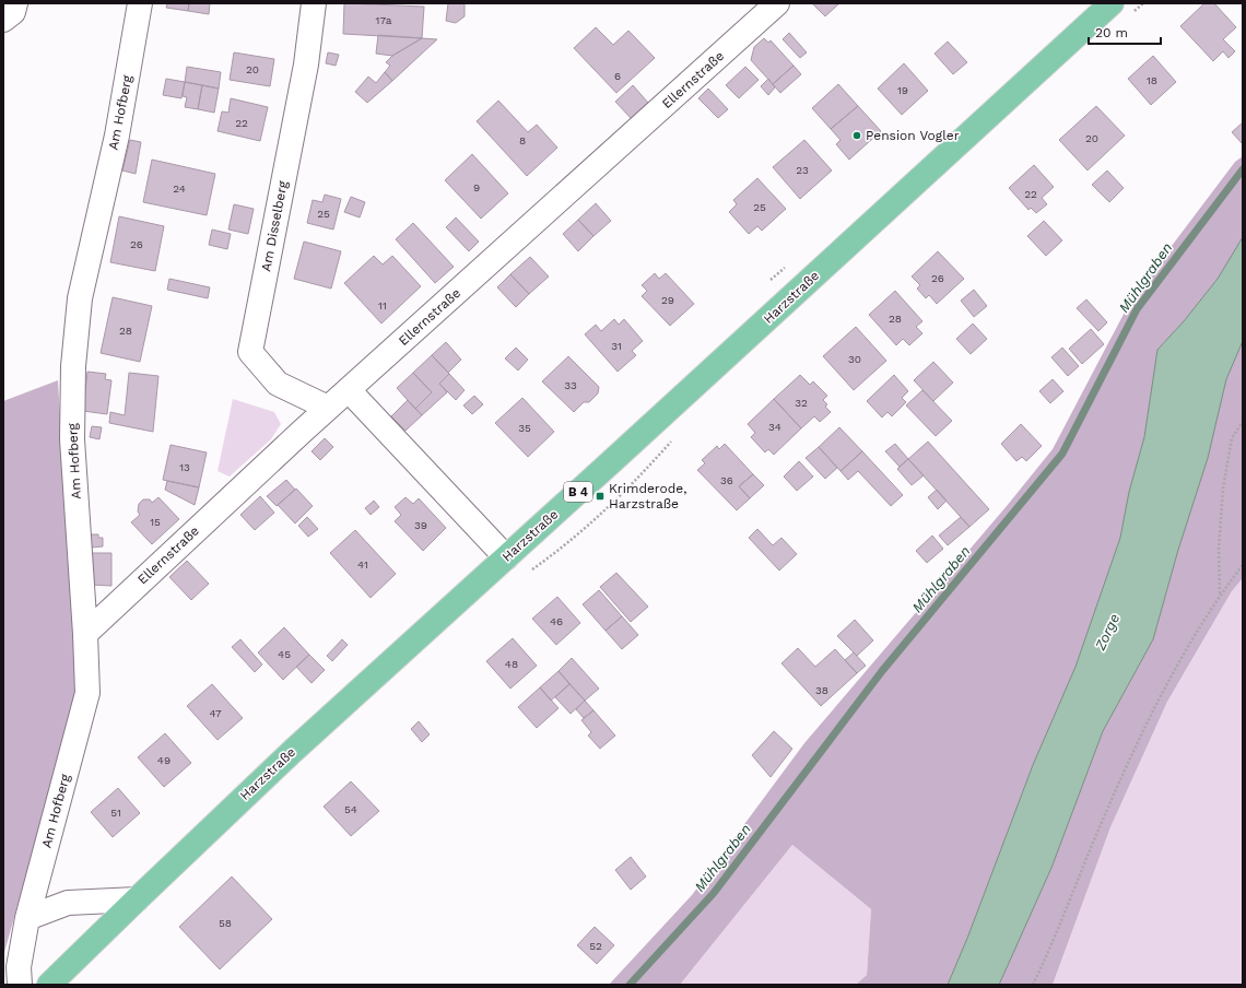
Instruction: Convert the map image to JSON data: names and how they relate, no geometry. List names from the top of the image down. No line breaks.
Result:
{"streets":{"main road":["Harzstraße","B 4"],"street":["Ellernstraße","Am Hofberg","Am Disselberg"]},"crossings":[["Ellernstraße","Am Hofberg"],["Ellernstraße","Am Disselberg"]],"water":["Mühlgraben","Zorge"],"places":{"other":["Pension Vogler"],"transit":["Krimderode, Harzstraße"]},"house_numbers":["17a","20","6","18","19","22","20","8","23","9","24","22","25","25","26","26","29","11","28","28","31","30","33","32","34","35","13","36","15","39","41","46","45","48","38","47","49","54","51","58","52"],"scale_bar":"20 m"}
